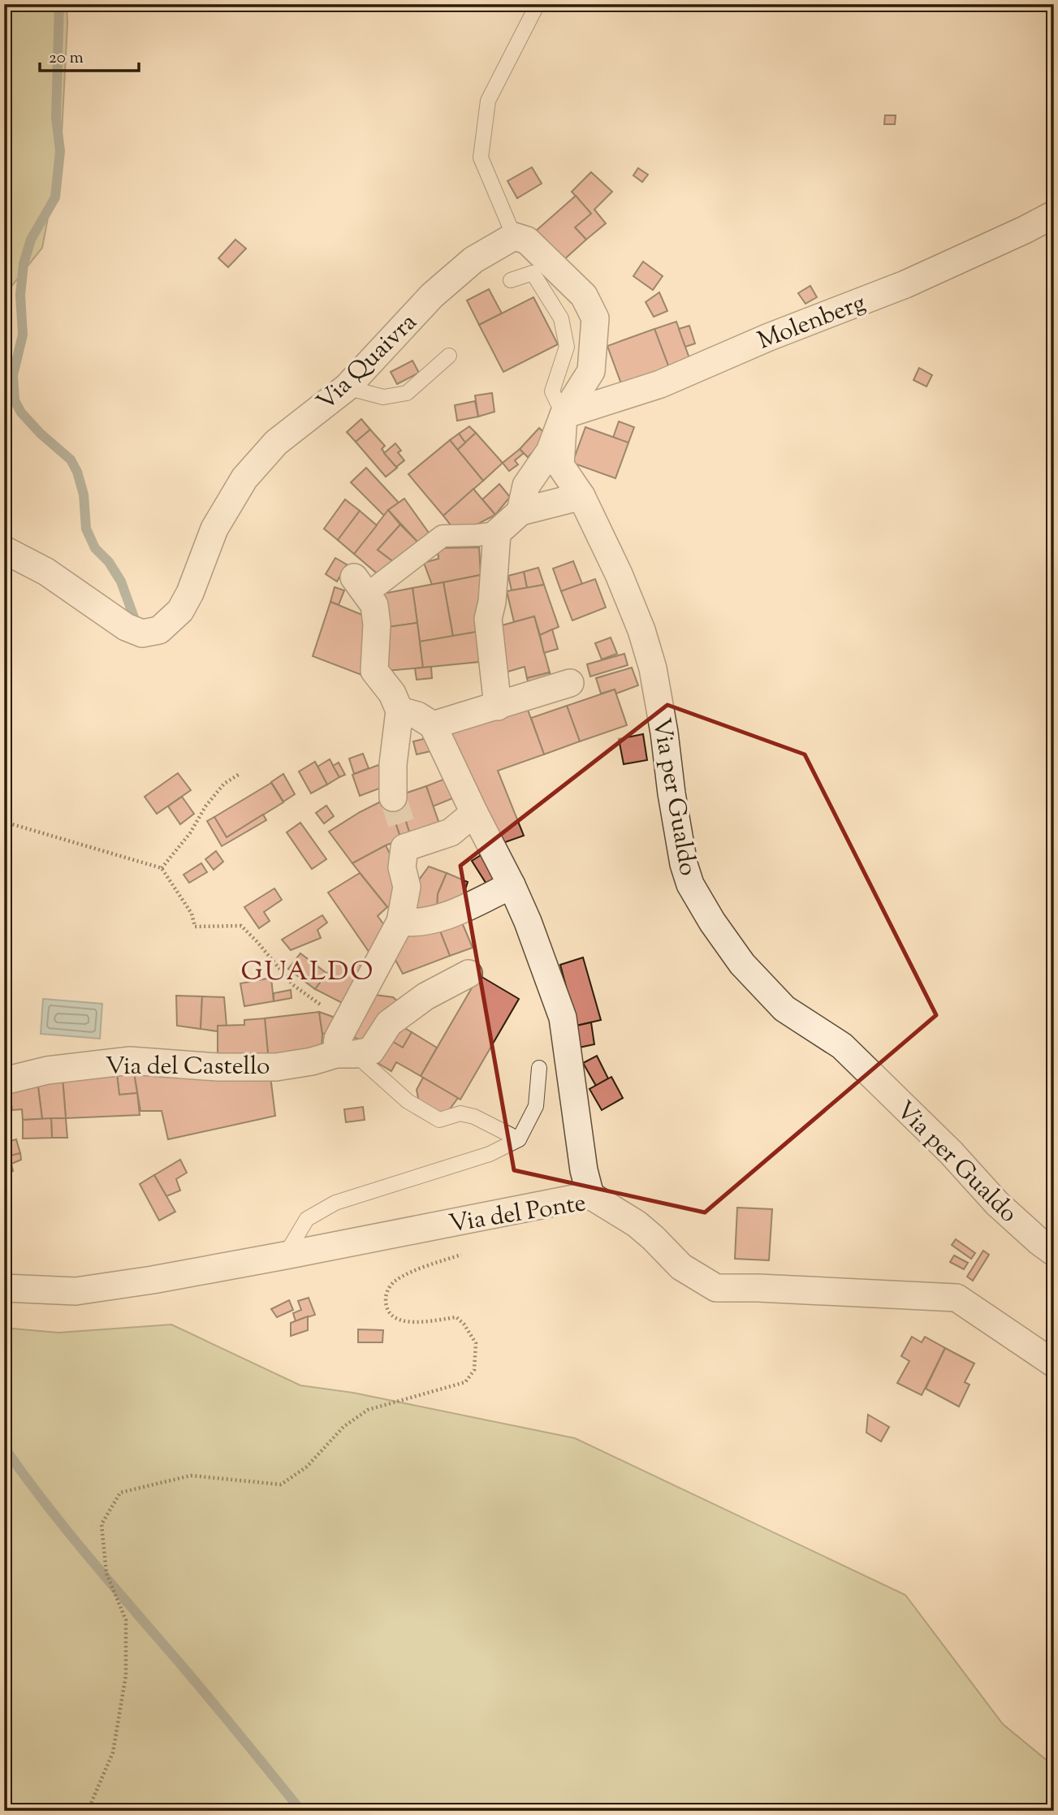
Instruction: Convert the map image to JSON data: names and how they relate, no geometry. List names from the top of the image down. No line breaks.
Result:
{"streets":{"street":["Molenberg","Via Quaivra","Via per Gualdo","Via del Castello","Via del Ponte"]},"crossings":[["Molenberg","Via per Gualdo"]],"districts":["GUALDO"],"scale_bar":"20 m"}
